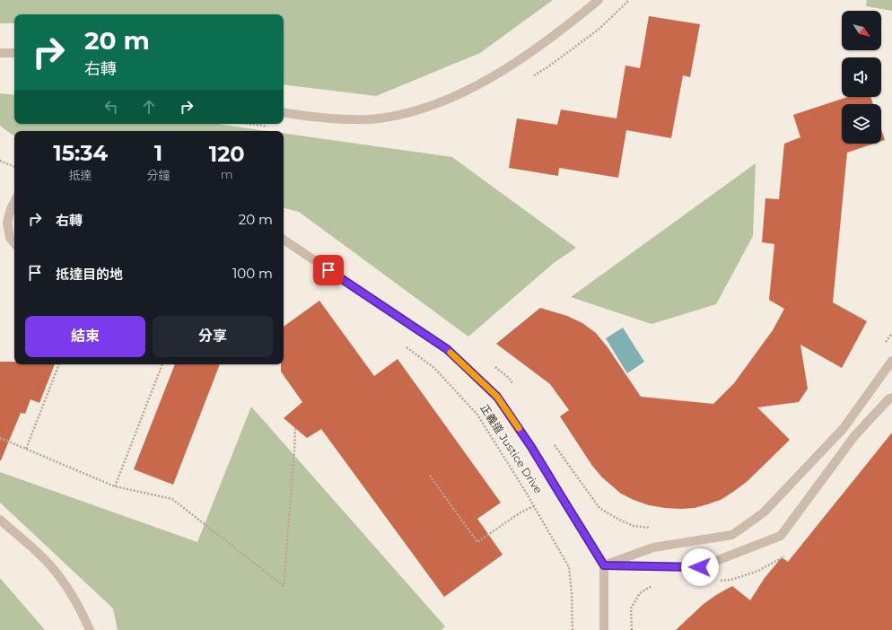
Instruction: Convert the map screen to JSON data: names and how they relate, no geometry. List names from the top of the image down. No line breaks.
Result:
{"streets":{"path":["正義道 Justice Drive"]},"north":"bottom right","page":{"turn":["20 m","右轉"],"eta":["15:34","抵達","1","分鐘","120","m"],"list":[{"name":"右轉","value":"20 m"},{"name":"抵達目的地","value":"100 m"}],"buttons":["結束","分享"]}}
